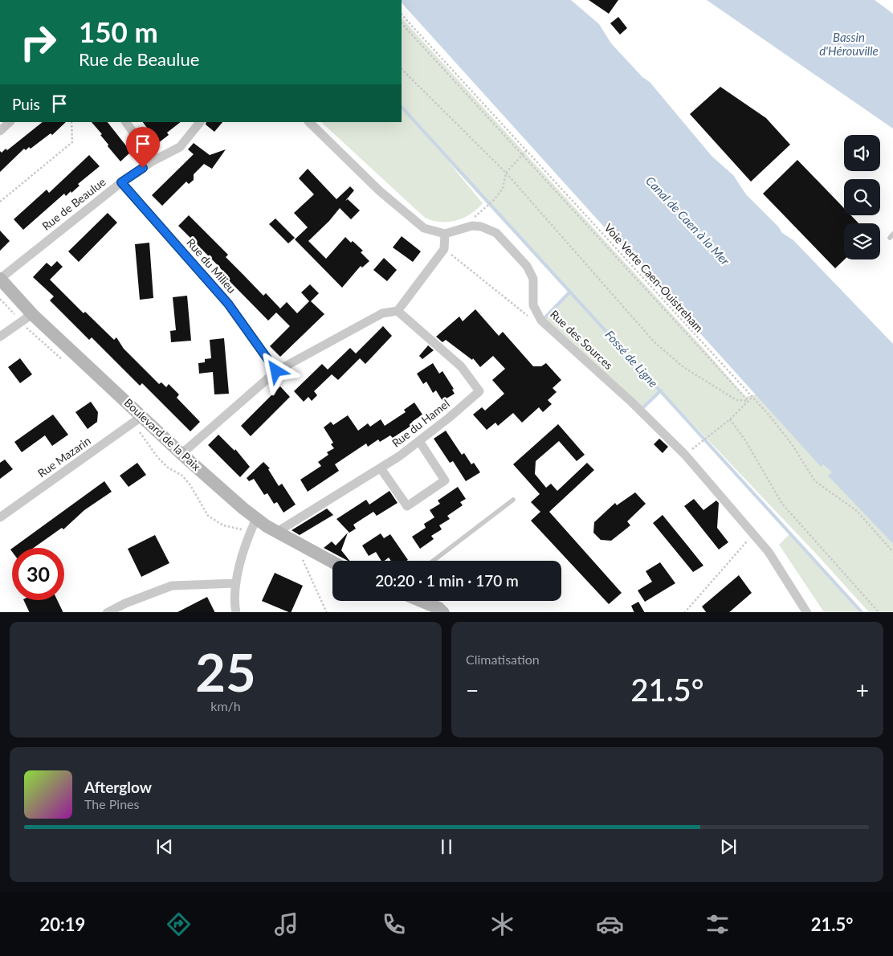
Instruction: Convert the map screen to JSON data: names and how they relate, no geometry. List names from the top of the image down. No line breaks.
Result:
{"streets":{"street":["Rue de Beaulue","Rue du Milieu","Rue des Sources","Rue du Hamel","Boulevard de la Paix","Rue Mazarin"],"path":["Voie Verte Caen-Ouistreham"]},"crossings":[["Rue de Beaulue","Rue du Milieu"],["Rue de Beaulue","Boulevard de la Paix"],["Rue du Hamel","Boulevard de la Paix"],["Boulevard de la Paix","Rue Mazarin"]],"water":["Bassin d'Hérouville","Canal de Caen à la Mer","Fossé de Ligne"],"page":{"turn":["150 m","Rue de Beaulue"],"then":"Puis","limit":"30","trip":"20:20 · 1 min · 170 m","tile":[["25","km/h"],"Climatisation"],"heat":["−","21.5°","+"],"song":["Afterglow","The Pines"],"tabs":["20:19","21.5°"]}}
